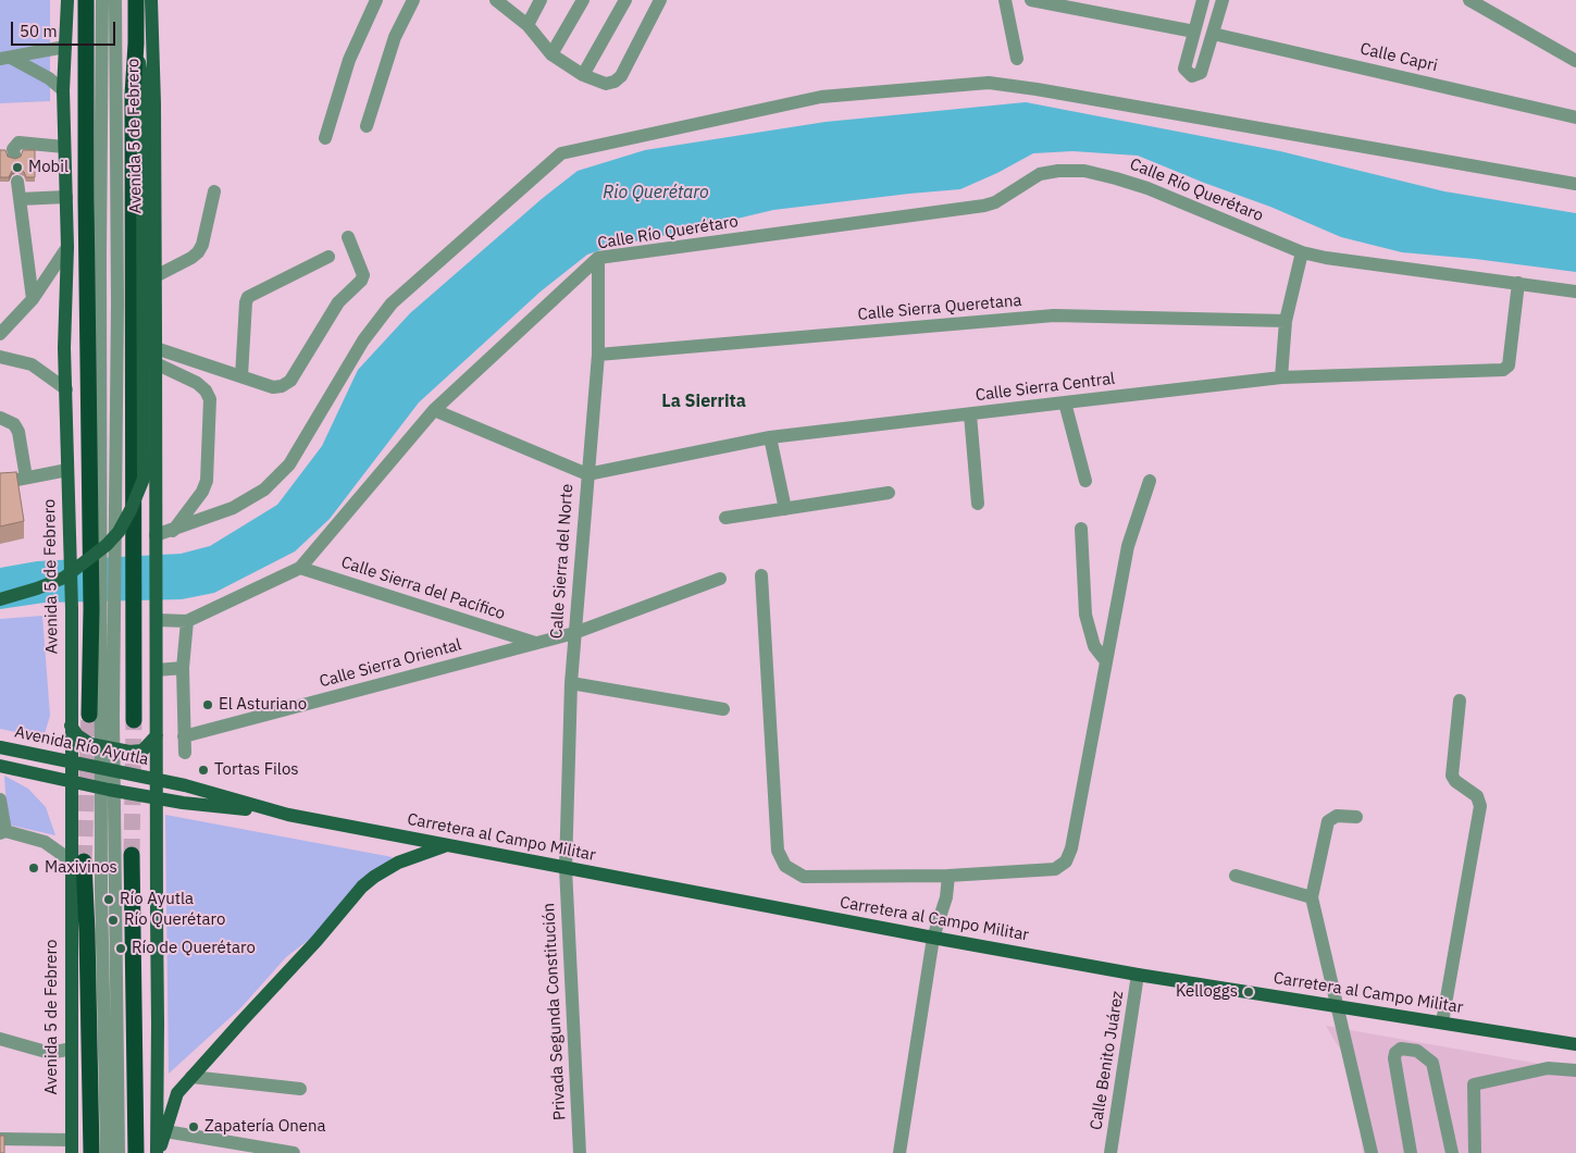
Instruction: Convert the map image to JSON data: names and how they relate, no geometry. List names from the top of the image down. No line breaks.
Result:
{"streets":{"highway":["Avenida 5 de Febrero"],"main road":["Avenida Río Ayutla","Carretera al Campo Militar"],"street":["Calle Capri","Calle Río Querétaro","Calle Sierra Queretana","Calle Sierra Central","Calle Sierra del Norte","Calle Sierra del Pacífico","Calle Sierra Oriental","Privada Segunda Constitución","Calle Benito Juárez"]},"crossings":[["Avenida 5 de Febrero","Calle Río Querétaro"],["Avenida 5 de Febrero","Avenida Río Ayutla"],["Avenida 5 de Febrero","Carretera al Campo Militar"],["Calle Río Querétaro","Calle Sierra Central"],["Calle Río Querétaro","Calle Sierra del Norte"],["Calle Río Querétaro","Calle Sierra del Pacífico"],["Calle Sierra Queretana","Calle Sierra del Norte"],["Calle Sierra Central","Calle Sierra del Norte"],["Calle Sierra del Norte","Calle Sierra Oriental"],["Calle Sierra del Norte","Carretera al Campo Militar"],["Calle Sierra del Norte","Privada Segunda Constitución"],["Calle Sierra del Pacífico","Calle Sierra Oriental"],["Avenida Río Ayutla","Carretera al Campo Militar"],["Carretera al Campo Militar","Privada Segunda Constitución"],["Carretera al Campo Militar","Calle Benito Juárez"]],"districts":["La Sierrita"],"water":["Rio Querétaro"],"places":["Mobil","El Asturiano","Tortas Filos","Maxivinos","Río Ayutla","Río Querétaro","Río de Querétaro","Kelloggs","Zapatería Onena"],"scale_bar":"50 m"}
